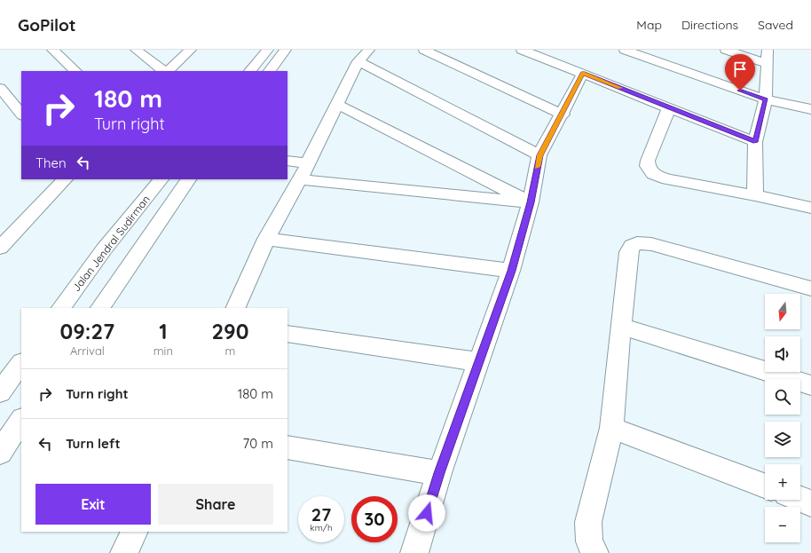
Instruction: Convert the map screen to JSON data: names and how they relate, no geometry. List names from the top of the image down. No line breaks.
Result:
{"streets":{"street":["Jalan Jendral Sudirman"]},"north":"bottom","page":{"header":"GoPilot","nav":["Map","Directions","Saved"],"turn":["180 m","Turn right"],"then":"Then","map_buttons":["+","−"],"eta":["09:27","Arrival","1","min","290","m"],"list":[{"name":"Turn right","value":"180 m"},{"name":"Turn left","value":"70 m"}],"buttons":["Exit","Share"],"speed":"27 km/h","limit":"30"}}
